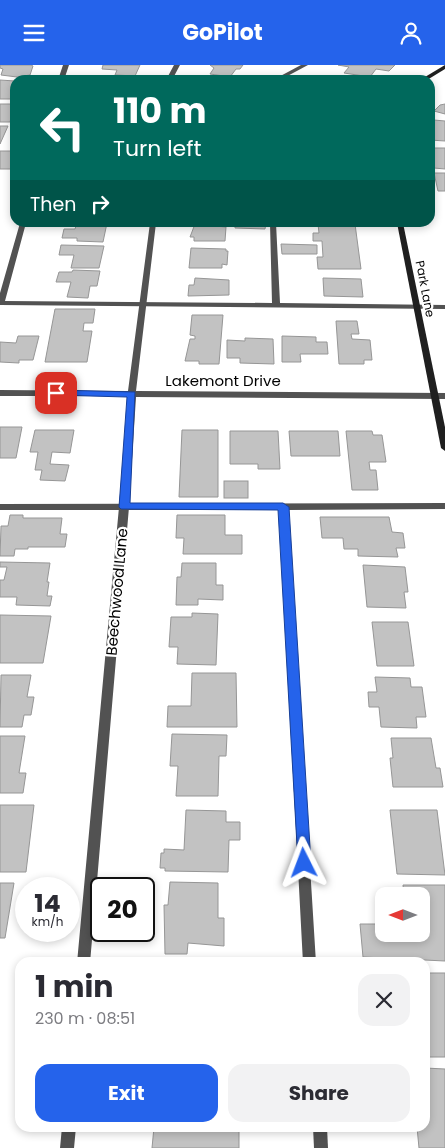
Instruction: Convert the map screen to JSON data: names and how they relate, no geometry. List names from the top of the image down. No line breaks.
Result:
{"streets":{"street":["Park Lane","Lakemont Drive","Beechwood Lane"]},"crossings":[["Park Lane","Lakemont Drive"],["Lakemont Drive","Beechwood Lane"]],"north":"left","page":{"header":"GoPilot","turn":["110 m","Turn left"],"then":"Then","speed":"14 km/h","limit":"20","heading":["1 min","230 m · 08:51"],"buttons":["Exit","Share"]}}
